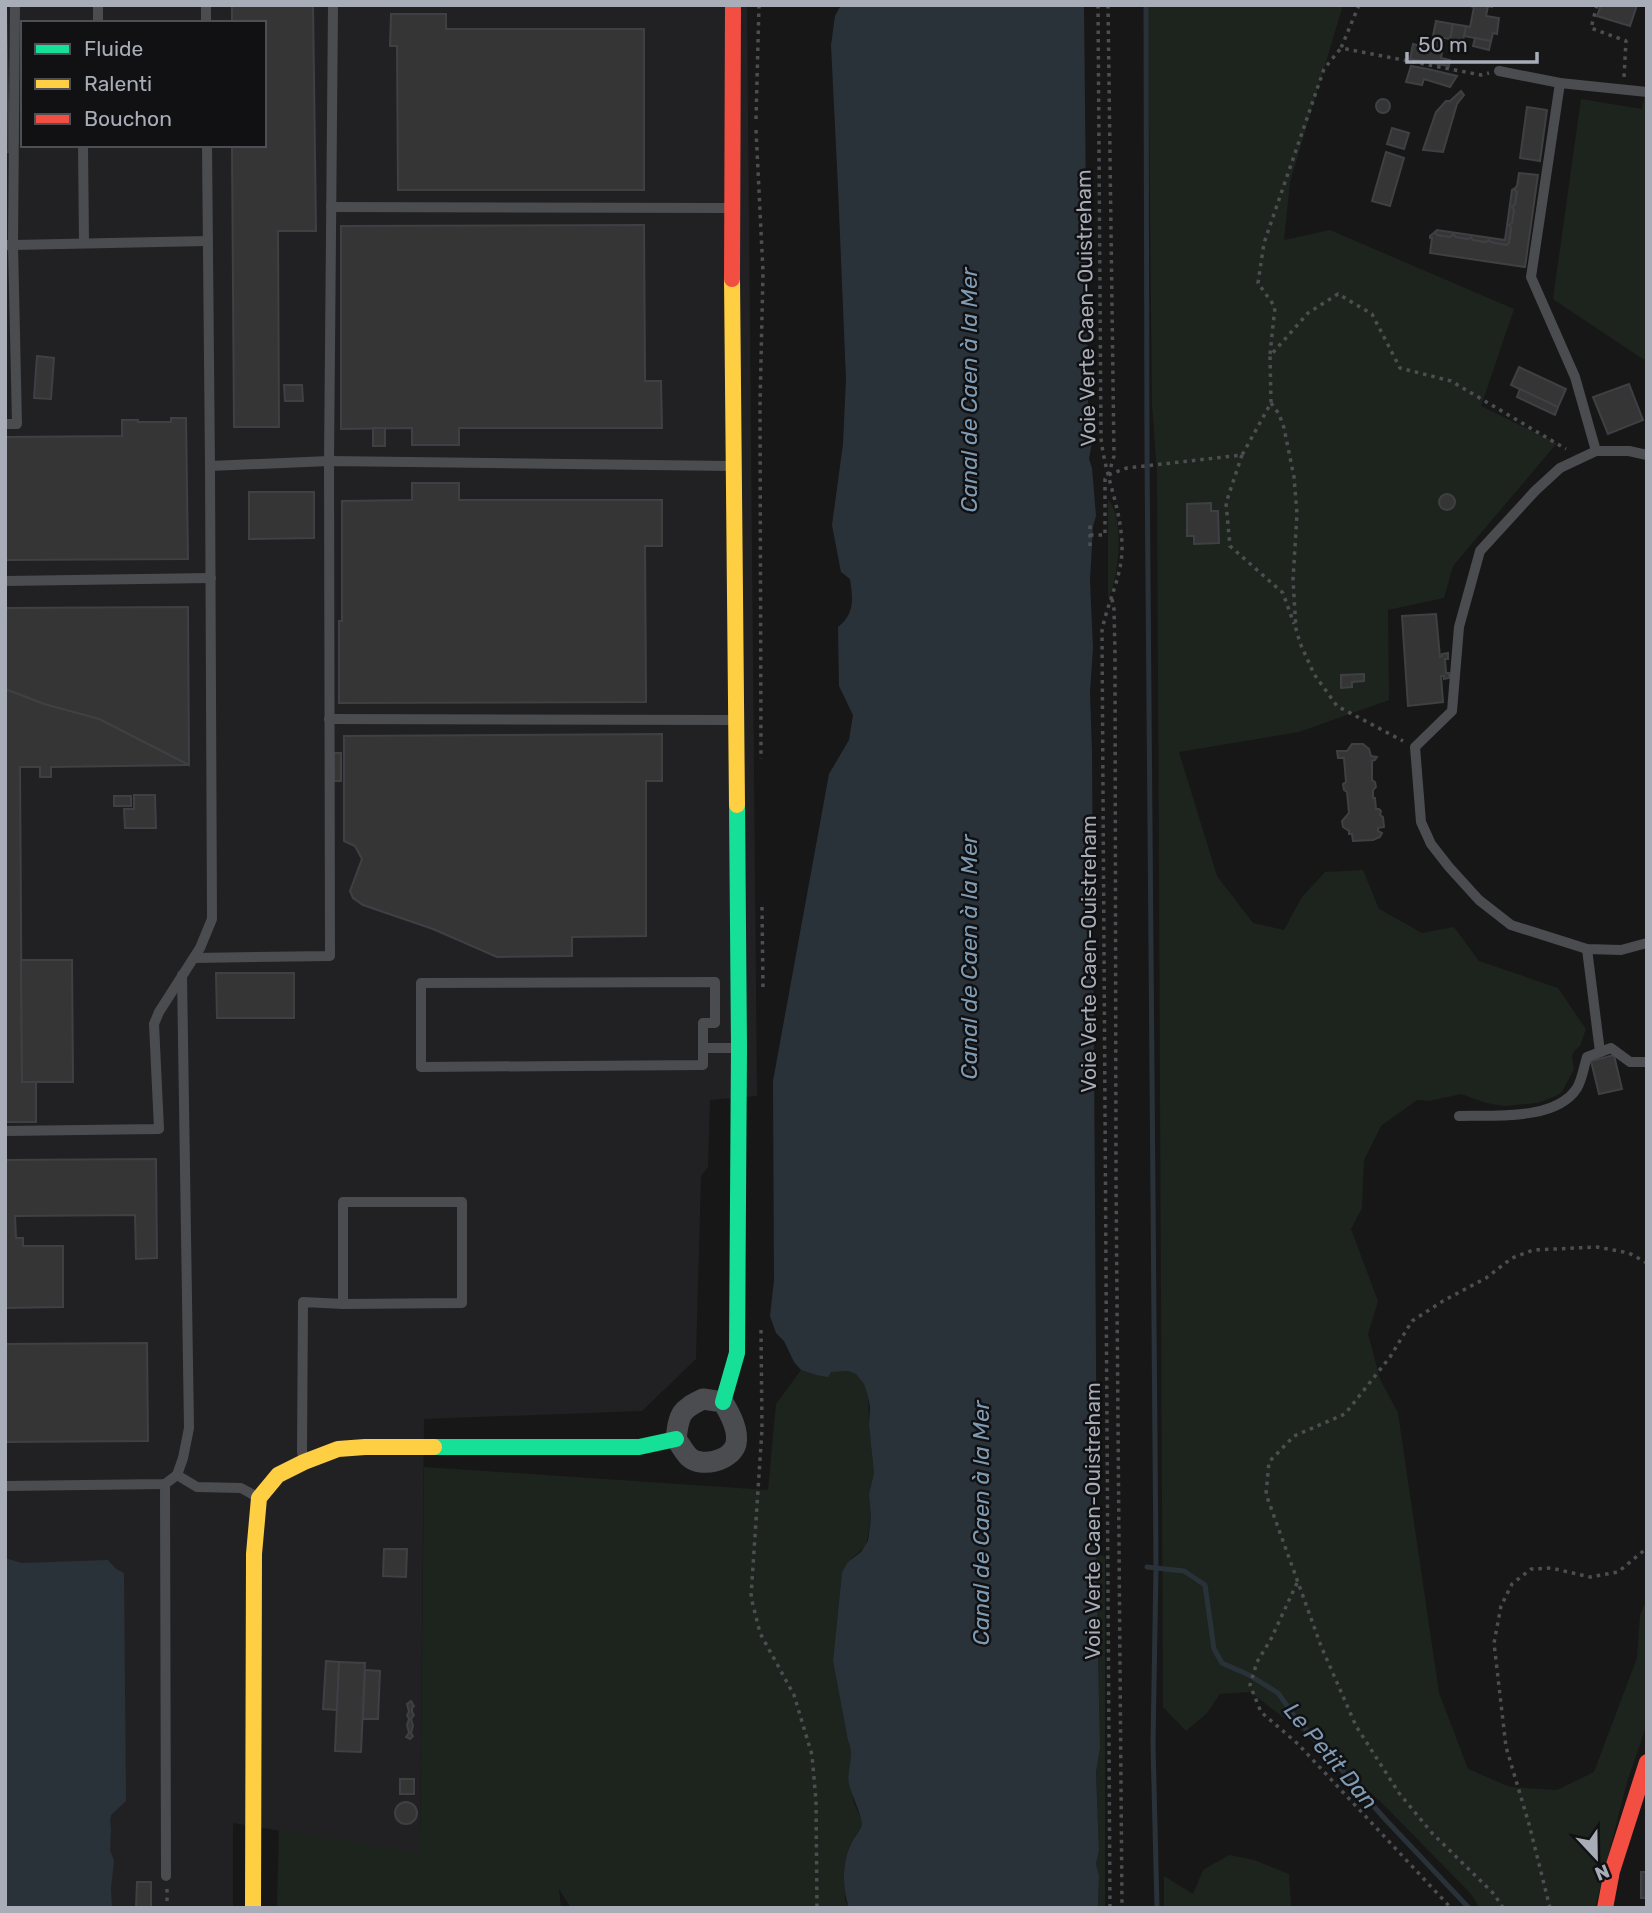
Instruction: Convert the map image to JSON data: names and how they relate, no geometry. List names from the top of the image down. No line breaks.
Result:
{"streets":{"path":["Voie Verte Caen-Ouistreham"]},"water":["Canal de Caen à la Mer","Le Petit Dan"],"legend":["Fluide","Ralenti","Bouchon"],"scale_bar":"50 m","north":"bottom"}
